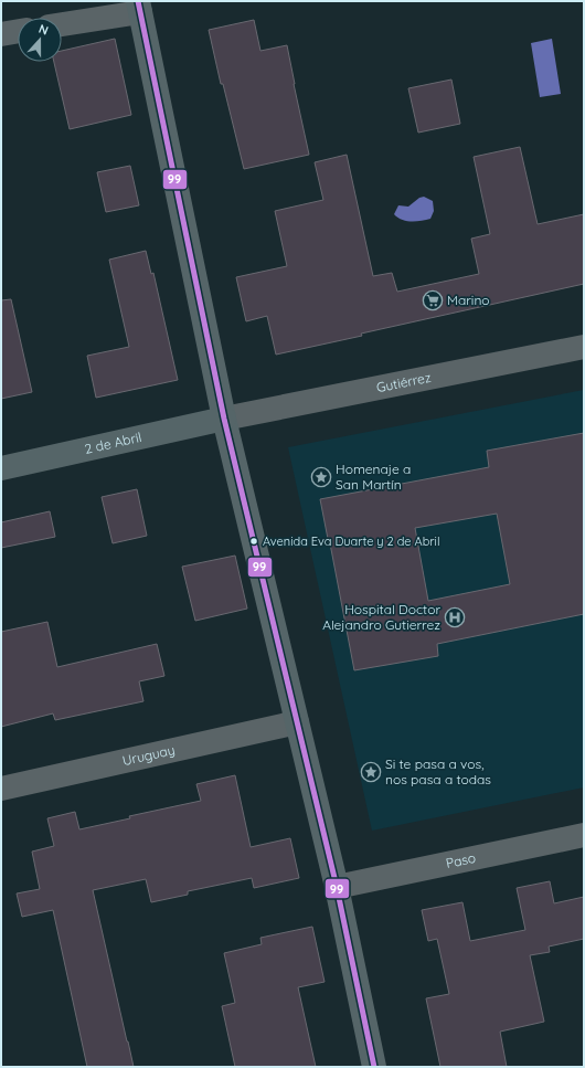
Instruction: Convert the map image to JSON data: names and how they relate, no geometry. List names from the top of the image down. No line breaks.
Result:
{"streets":{"main road":["2 de Abril"],"street":["Gutiérrez","Uruguay","Paso"]},"crossings":[["Gutiérrez","2 de Abril"]],"places":{"supermarket":["Marino"],"place":["Homenaje a San Martín","Si te pasa a vos, nos pasa a todas"],"other":["Avenida Eva Duarte y 2 de Abril"],"hospital":["Hospital Doctor Alejandro Gutierrez"]},"lines":["transit line 99"],"north":"top"}
